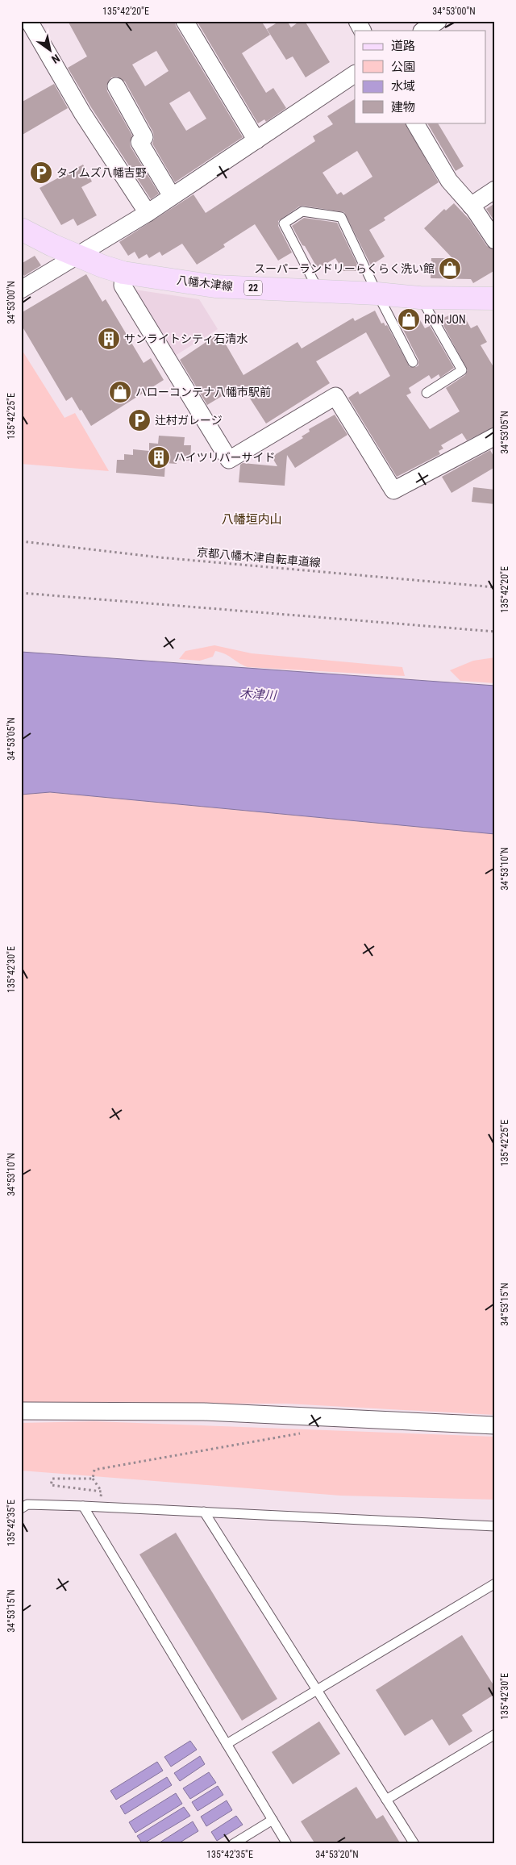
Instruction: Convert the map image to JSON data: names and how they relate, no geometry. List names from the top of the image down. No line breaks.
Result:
{"streets":{"main road":["八幡木津線","22"],"path":["京都八幡木津自転車道線"]},"districts":["八幡垣内山"],"water":["木津川"],"places":{"parking":["タイムズ八幡吉野","辻村ガレージ"],"shop":["スーパーランドリーらくらく洗い館","RON JON","ハローコンテナ八幡市駅前"],"building":["サンライトシティ石清水","ハイツリバーサイド"]},"legend":["道路","公園","水域","建物"],"north":"bottom right","coordinates":["135°42'20\"E","34°53'00\"N","135°42'25\"E","34°53'05\"N","34°53'10\"N","135°42'30\"E","34°53'15\"N","135°42'35\"E","34°53'20\"N"]}
